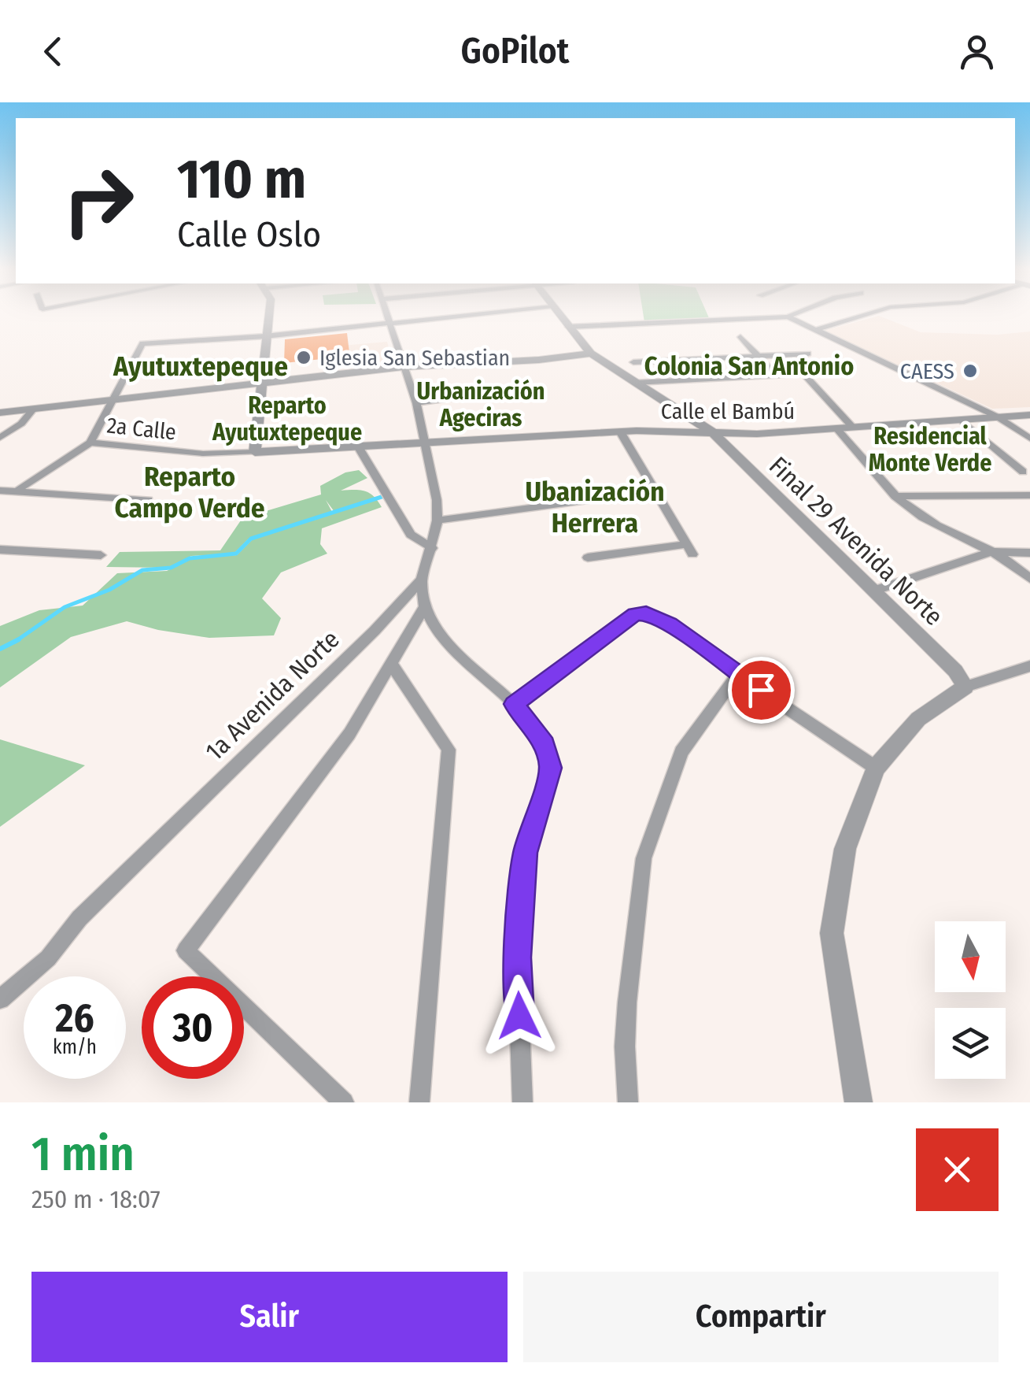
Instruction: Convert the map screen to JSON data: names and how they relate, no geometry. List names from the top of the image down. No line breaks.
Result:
{"streets":{"street":["Calle el Bambú","2a Calle","Final 29 Avenida Norte","1a Avenida Norte"]},"crossings":[["Calle el Bambú","2a Calle"],["Calle el Bambú","Final 29 Avenida Norte"],["Calle el Bambú","1a Avenida Norte"],["2a Calle","1a Avenida Norte"]],"districts":["Ayutuxtepeque","Colonia San Antonio","Urbanización Ageciras","Reparto Ayutuxtepeque","Residencial Monte Verde","Reparto Campo Verde","Ubanización Herrera"],"places":["Iglesia San Sebastian","CAESS"],"north":"bottom","page":{"header":"GoPilot","turn":["110 m","Calle Oslo"],"speed":"26 km/h","limit":"30","heading":["1 min","250 m · 18:07"],"buttons":["Salir","Compartir"]}}
